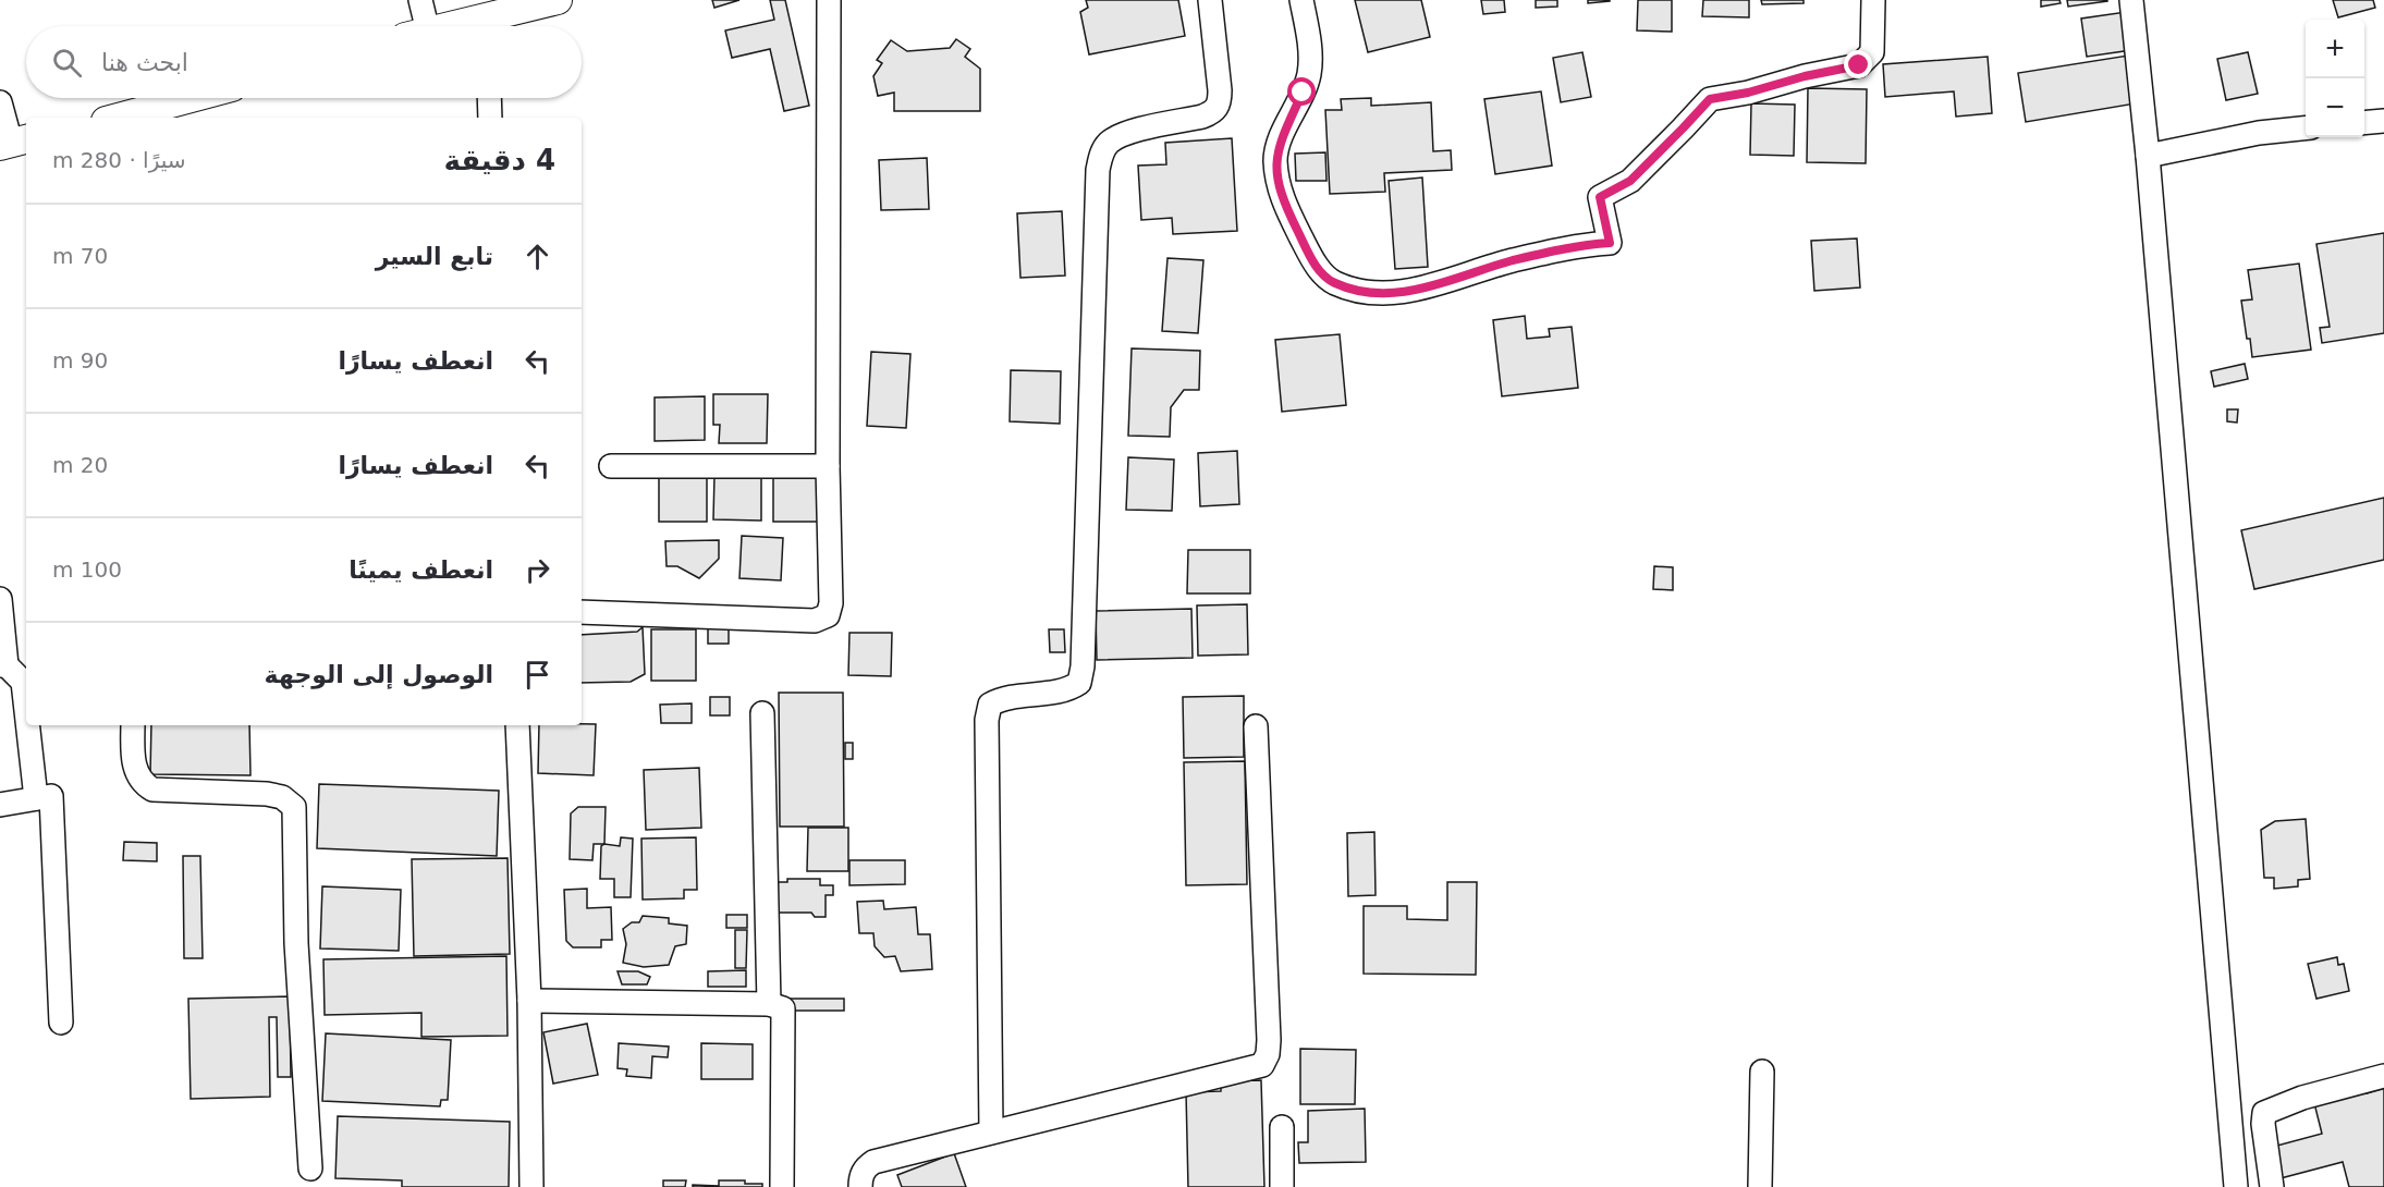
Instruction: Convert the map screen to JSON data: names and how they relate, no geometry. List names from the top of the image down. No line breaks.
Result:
{"page":{"map_buttons":["+","−"],"search":"ابحث هنا","heading":["4 دقيقة","سيرًا · 280 m"],"list":[["تابع السير","70 m"],["انعطف يسارًا","90 m"],["انعطف يسارًا","20 m"],["انعطف يمينًا","100 m"],"الوصول إلى الوجهة"]}}
